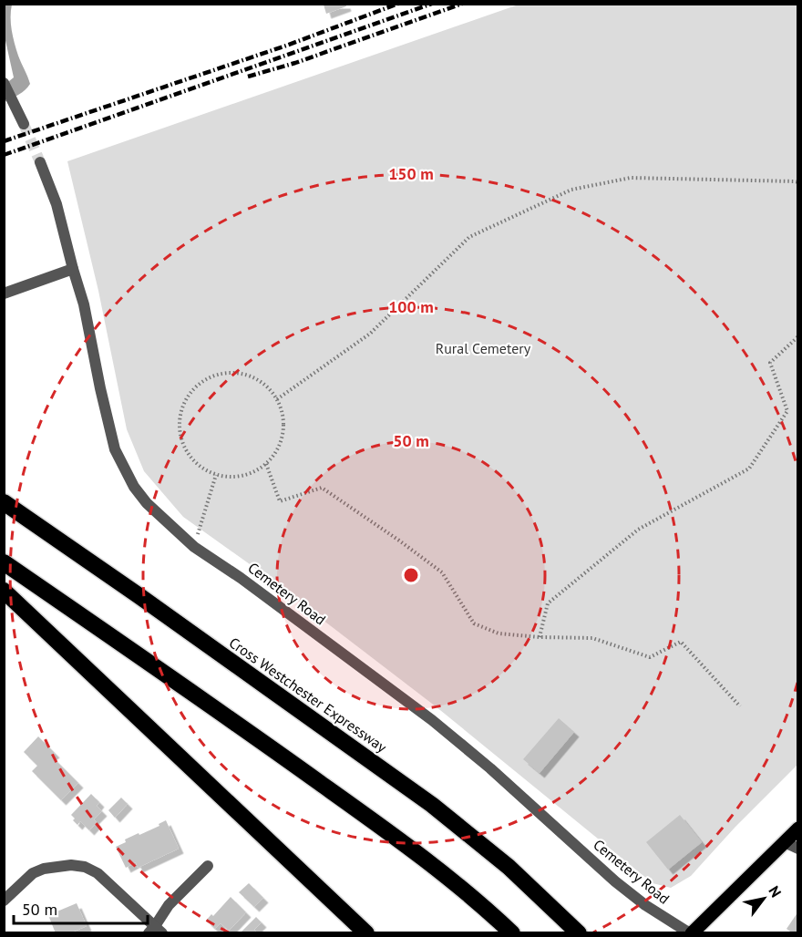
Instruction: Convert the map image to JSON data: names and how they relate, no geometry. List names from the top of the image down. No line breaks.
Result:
{"streets":{"highway":["Cross Westchester Expressway"],"street":["Cemetery Road"]},"parks":["Rural Cemetery"],"scale_bar":"50 m","north":"top right","rings":["150 m","100 m","50 m"]}
